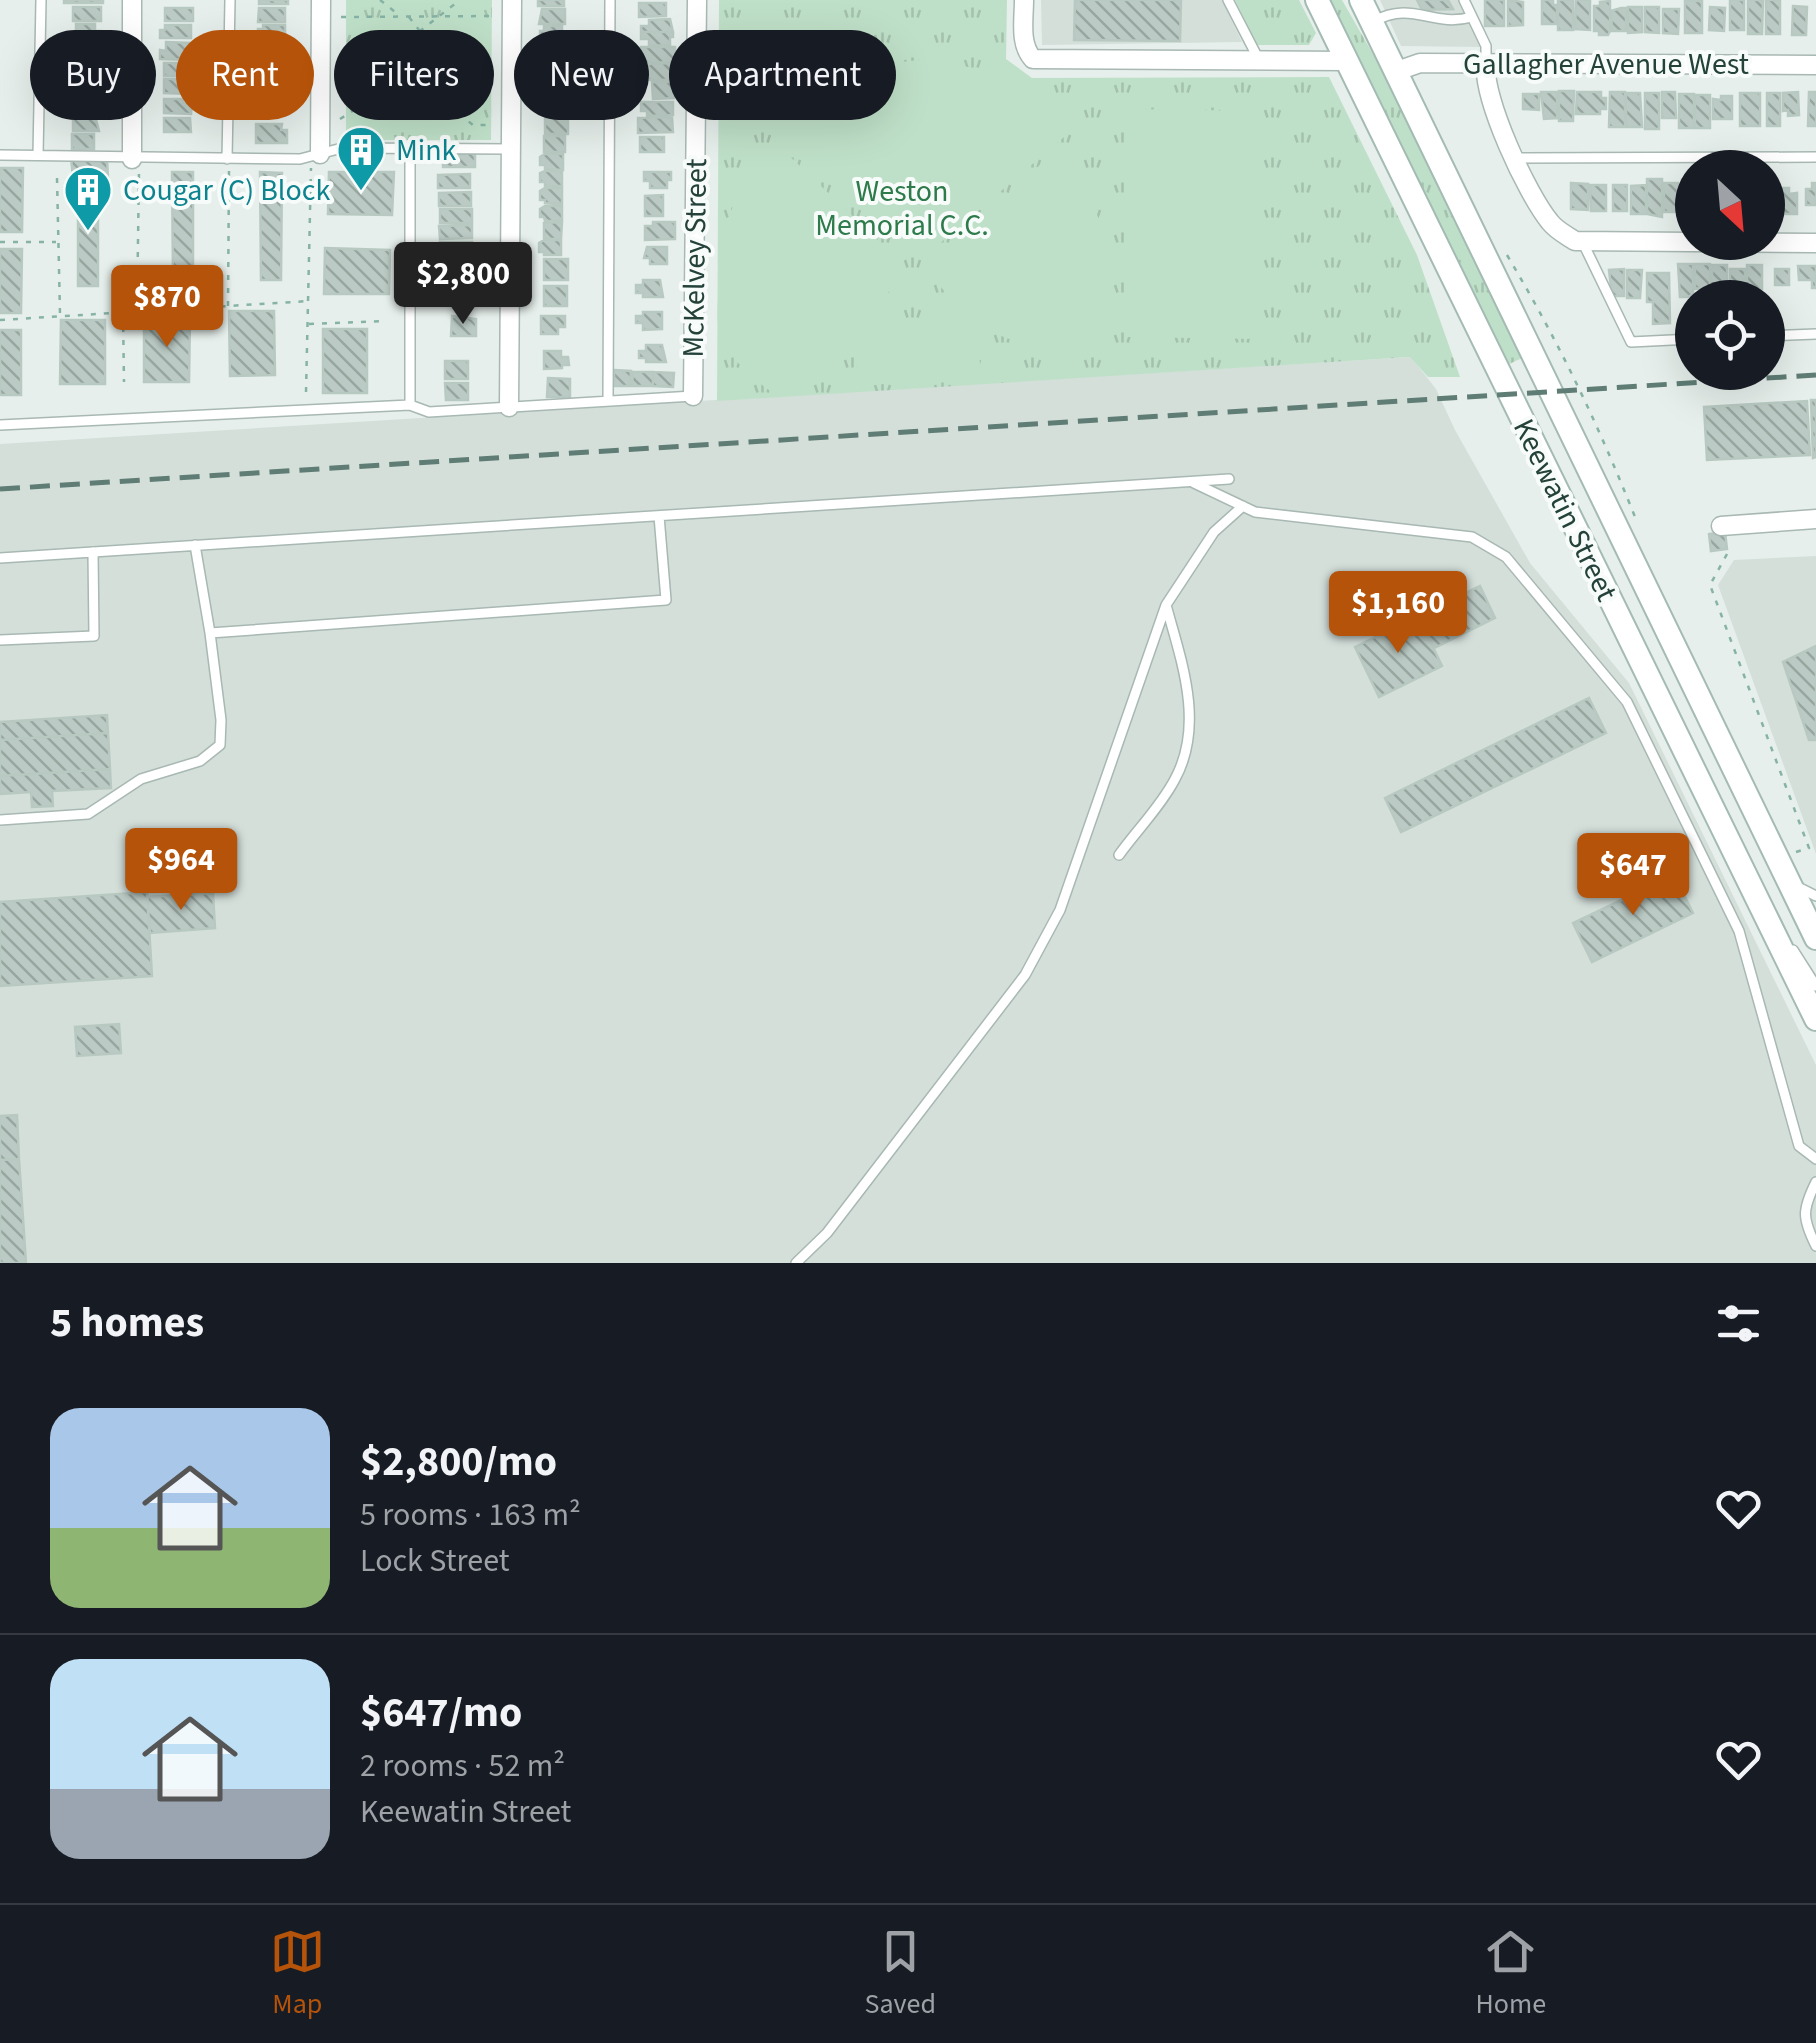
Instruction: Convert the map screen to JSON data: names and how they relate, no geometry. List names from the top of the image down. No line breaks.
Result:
{"streets":{"main road":["Keewatin Street"],"street":["Gallagher Avenue West","McKelvey Street"]},"crossings":[["Gallagher Avenue West","Keewatin Street"]],"parks":["Weston Memorial C.C."],"places":{"building":["Mink","Cougar (C) Block"]},"north":"bottom right","page":{"chip":["Buy","Rent","Filters","New","Apartment"],"price":["$2,800","$870","$1,160","$964","$647"],"heading":"5 homes","list":[{"name":"$2,800/mo","note":"5 rooms · 163 m² · Lock Street"},{"name":"$647/mo","note":"2 rooms · 52 m² · Keewatin Street"}],"tabs":["Map","Saved","Home"]}}
